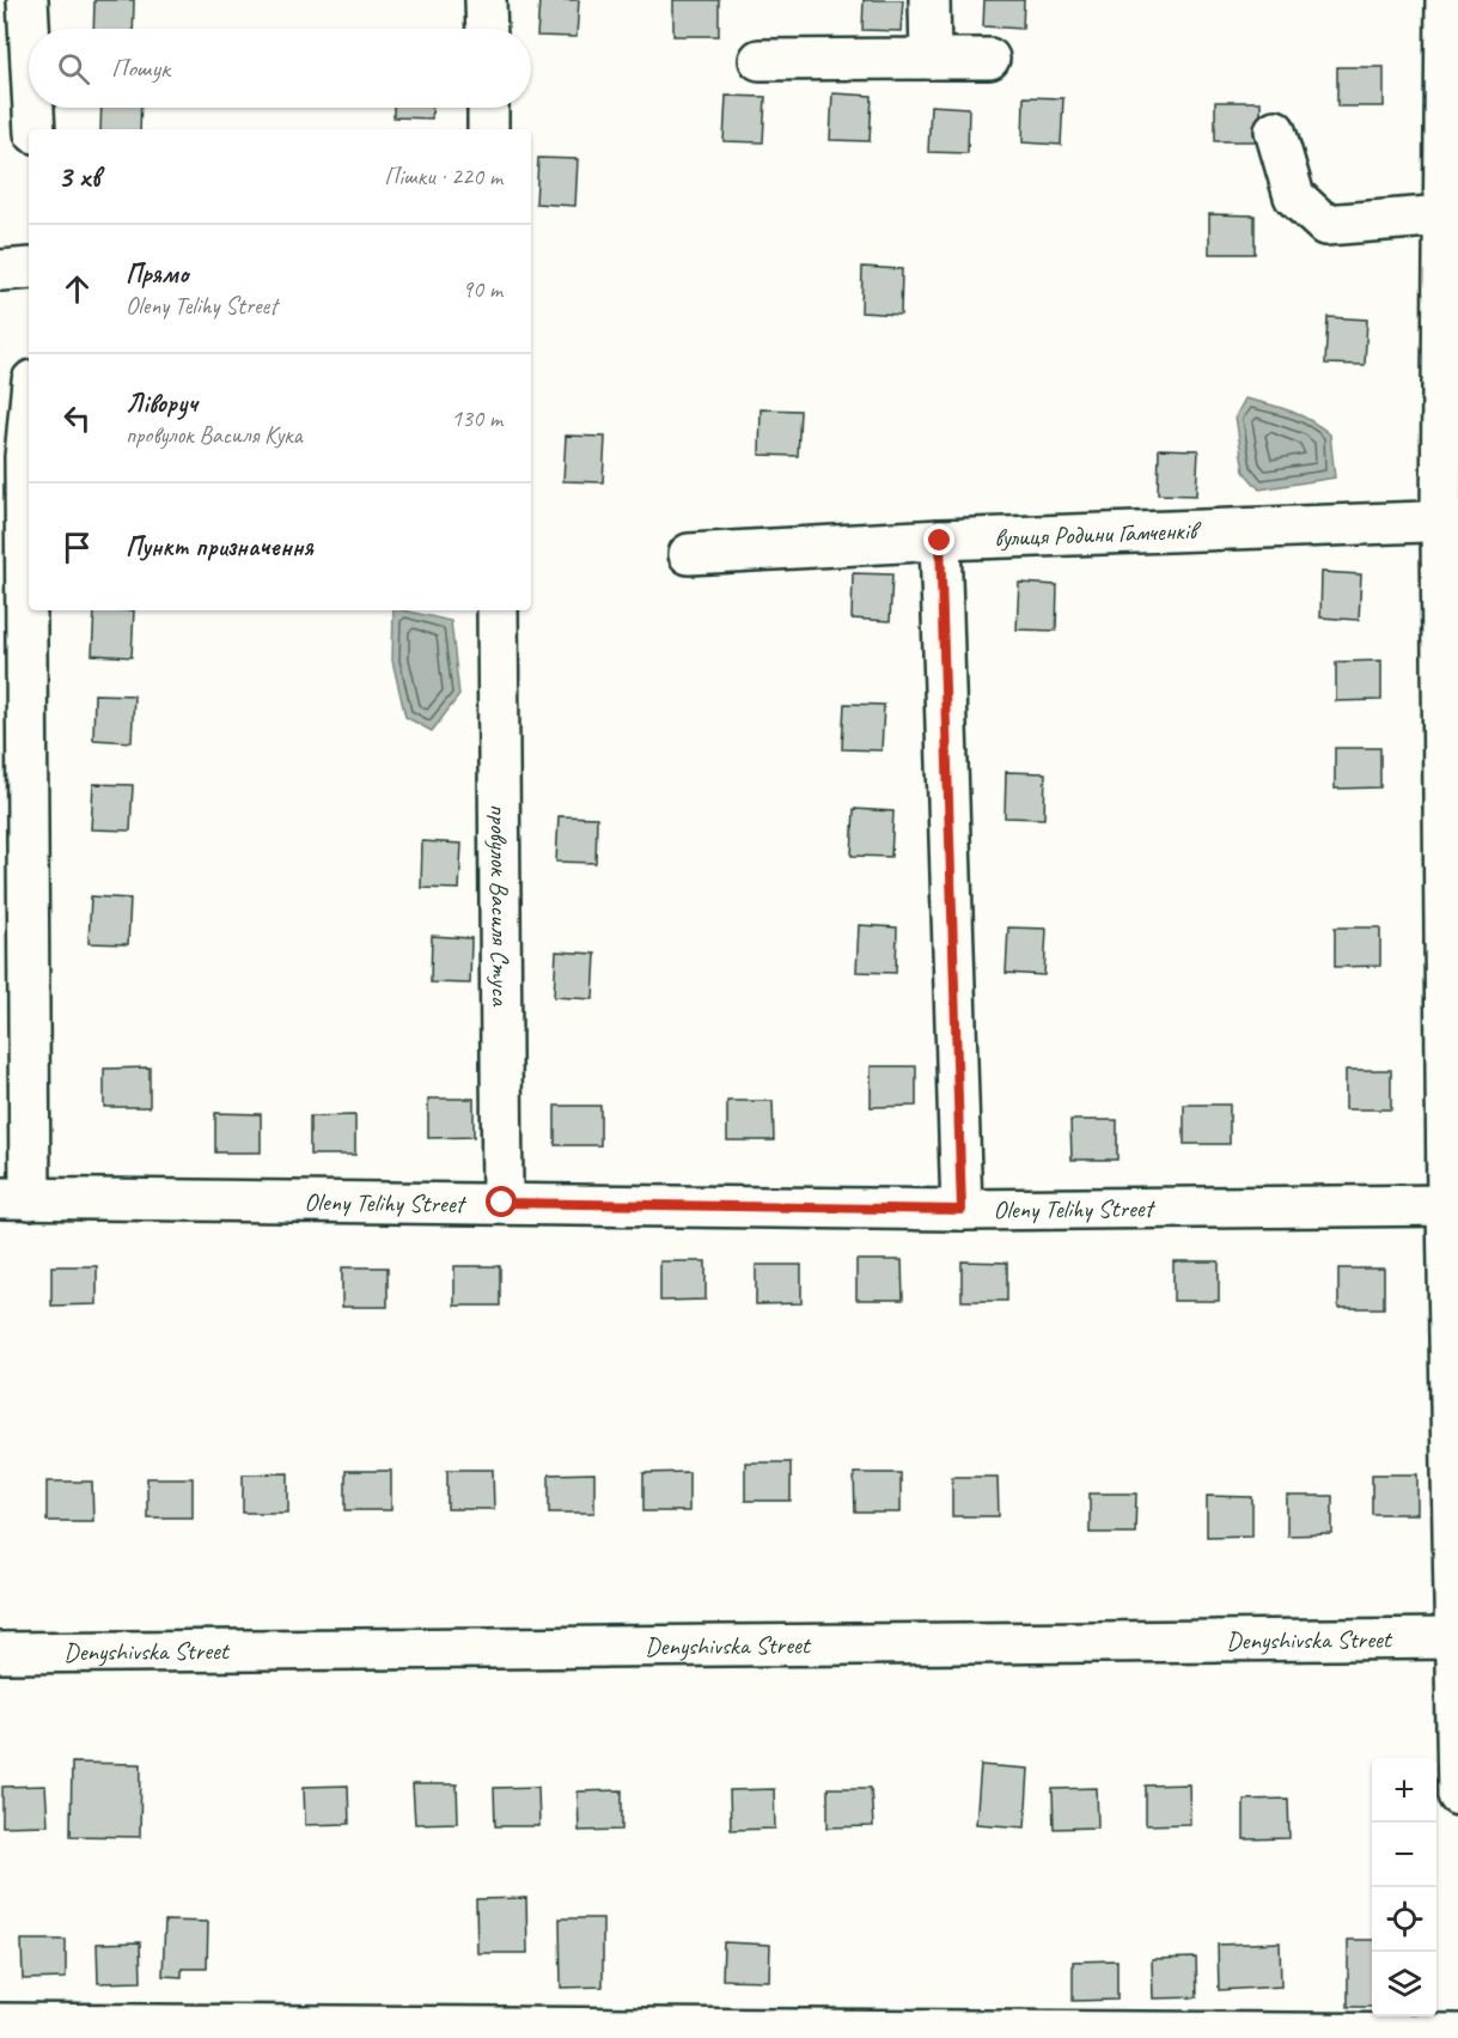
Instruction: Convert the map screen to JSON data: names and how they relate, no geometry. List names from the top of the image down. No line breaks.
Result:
{"streets":{"street":["вулиця Родини Гамченків","провулок Василя Стуса","Oleny Telihy Street","Denyshivska Street"]},"crossings":[["провулок Василя Стуса","Oleny Telihy Street"]],"page":{"search":"Пошук","heading":["3 хв","Пішки · 220 m"],"list":[["Прямо","Oleny Telihy Street","90 m"],["Ліворуч","провулок Василя Кука","130 m"],"Пункт призначення"],"map_buttons":["+","−"]}}
